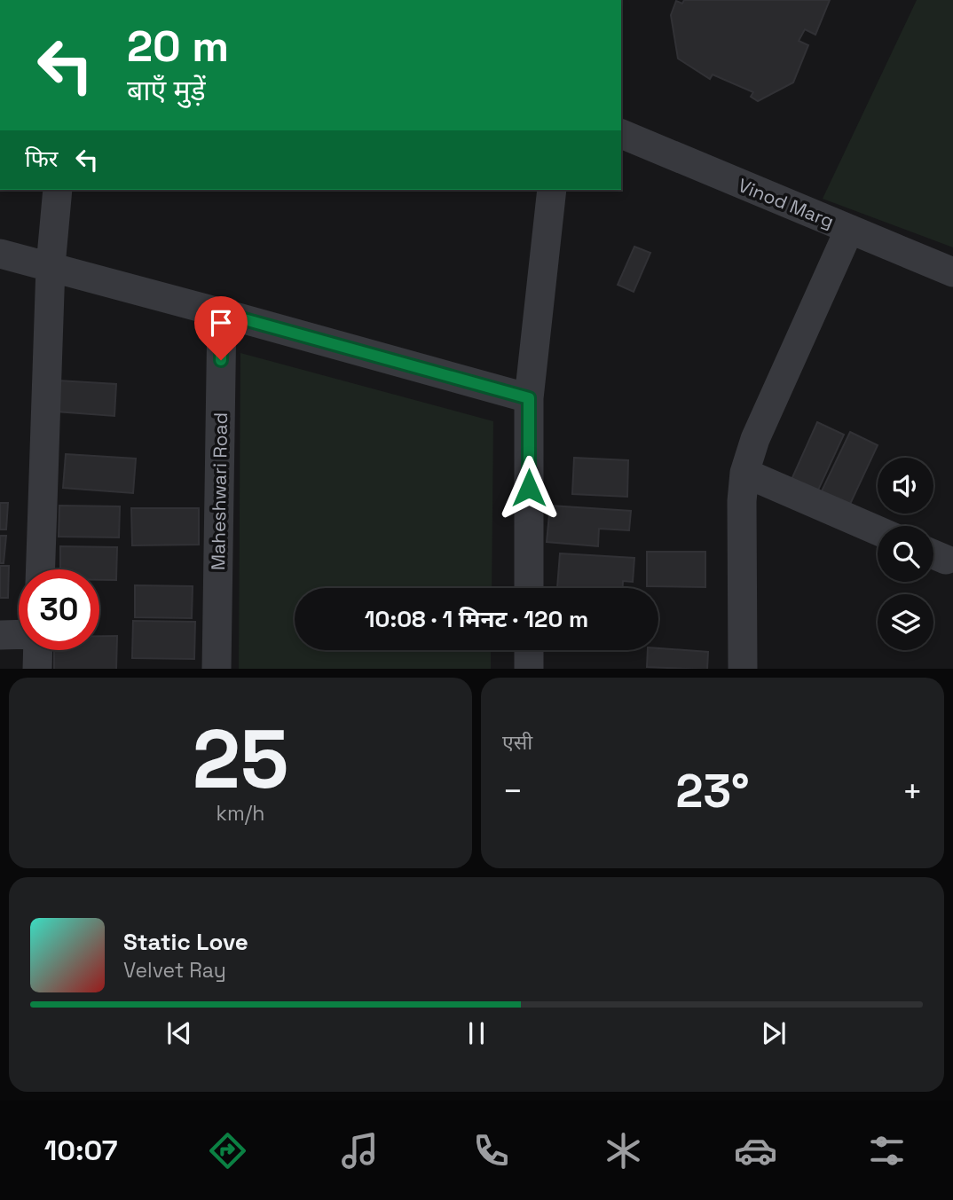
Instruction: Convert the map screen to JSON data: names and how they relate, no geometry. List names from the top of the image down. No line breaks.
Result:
{"streets":{"street":["Vinod Marg","Maheshwari Road"]},"page":{"turn":["20 m","बाएँ मुड़ें"],"then":"फिर","limit":"30","trip":"10:08 · 1 मिनट · 120 m","tile":[["25","km/h"],"एसी"],"heat":["−","23°","+"],"song":["Static Love","Velvet Ray"],"tabs":"10:07"}}
